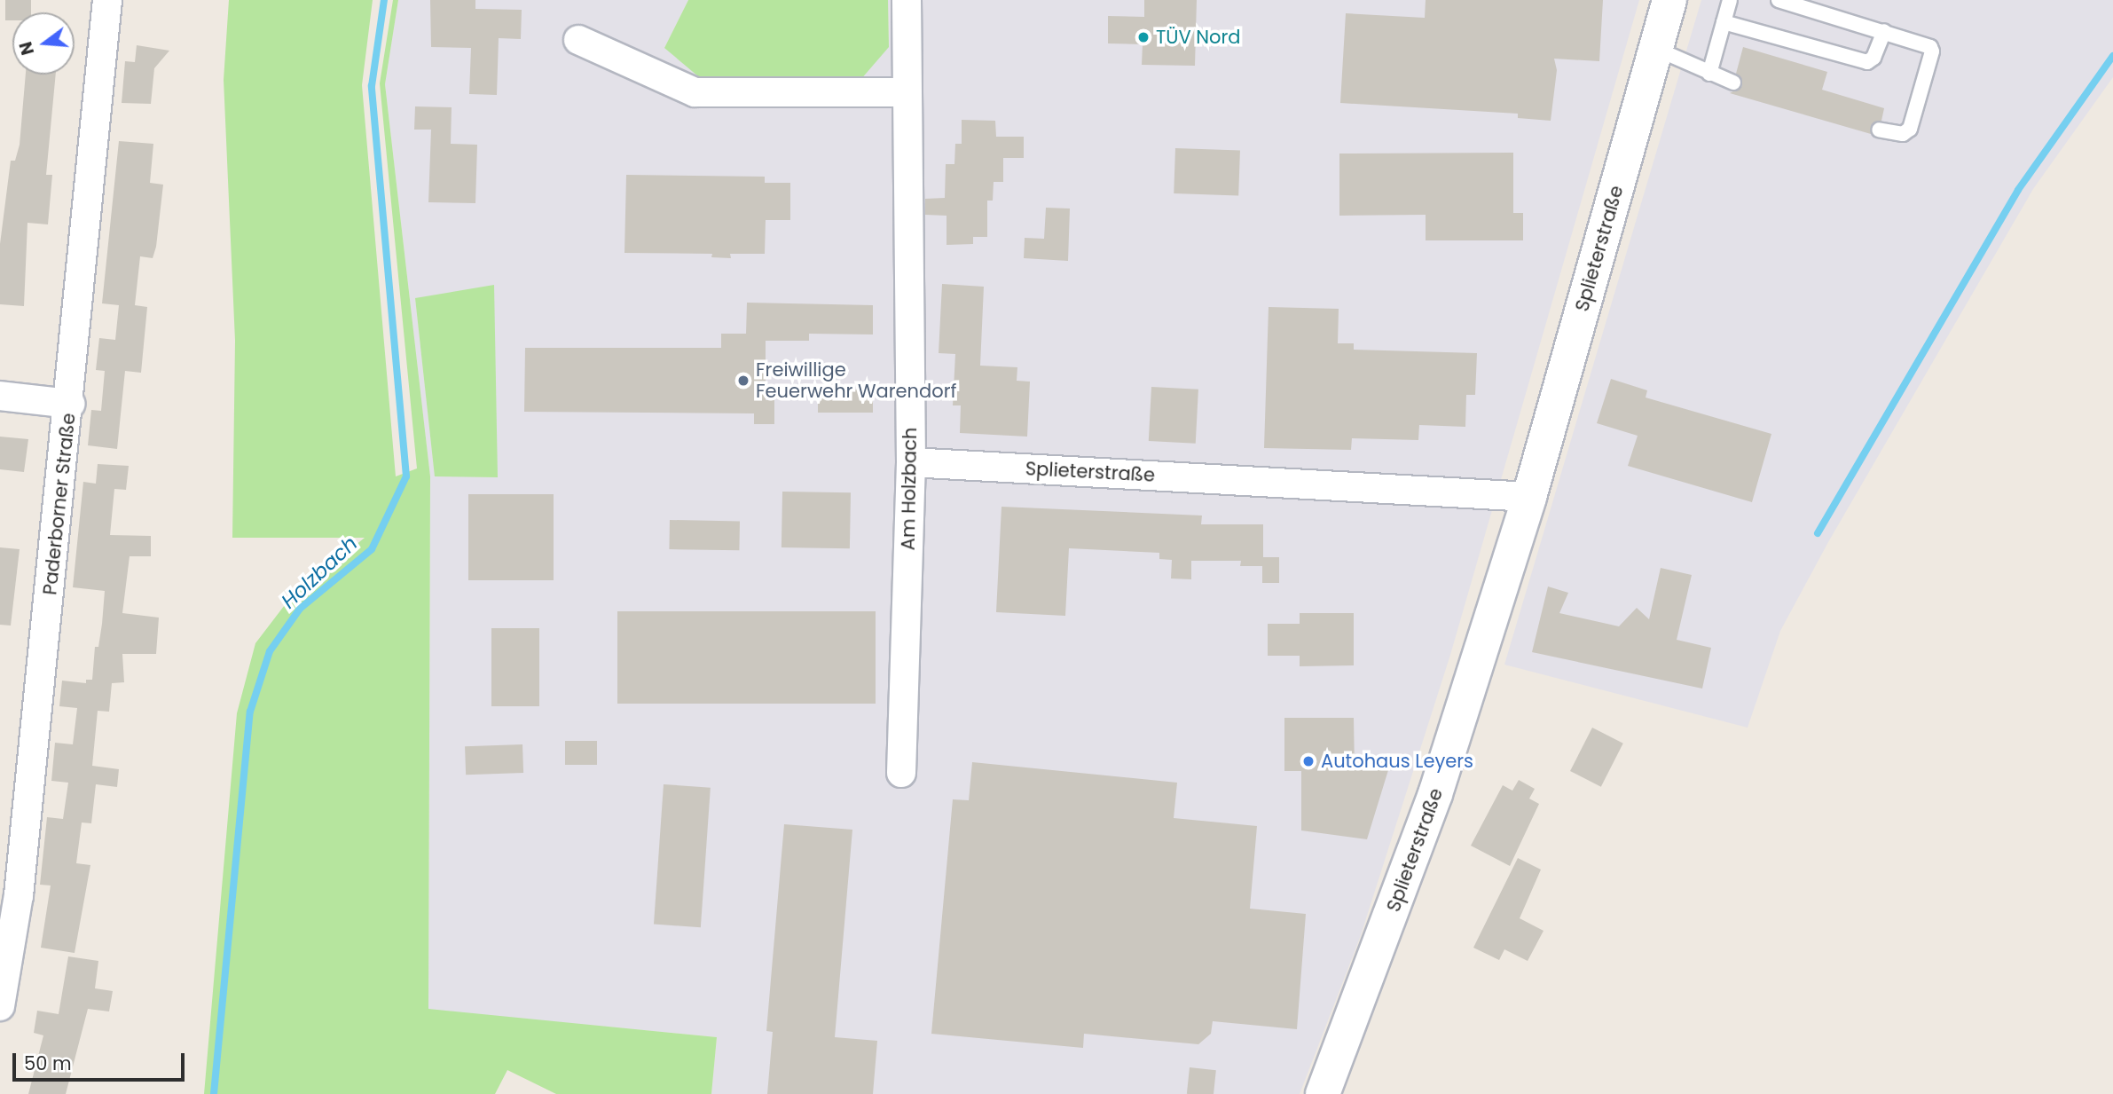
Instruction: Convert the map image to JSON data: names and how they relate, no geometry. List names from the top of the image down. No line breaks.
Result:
{"streets":{"street":["Splieterstraße","Am Holzbach","Paderborner Straße"]},"crossings":[["Splieterstraße","Am Holzbach"]],"water":["Holzbach"],"places":["TÜV Nord","Freiwillige Feuerwehr Warendorf","Autohaus Leyers"],"scale_bar":"50 m","north":"left"}
